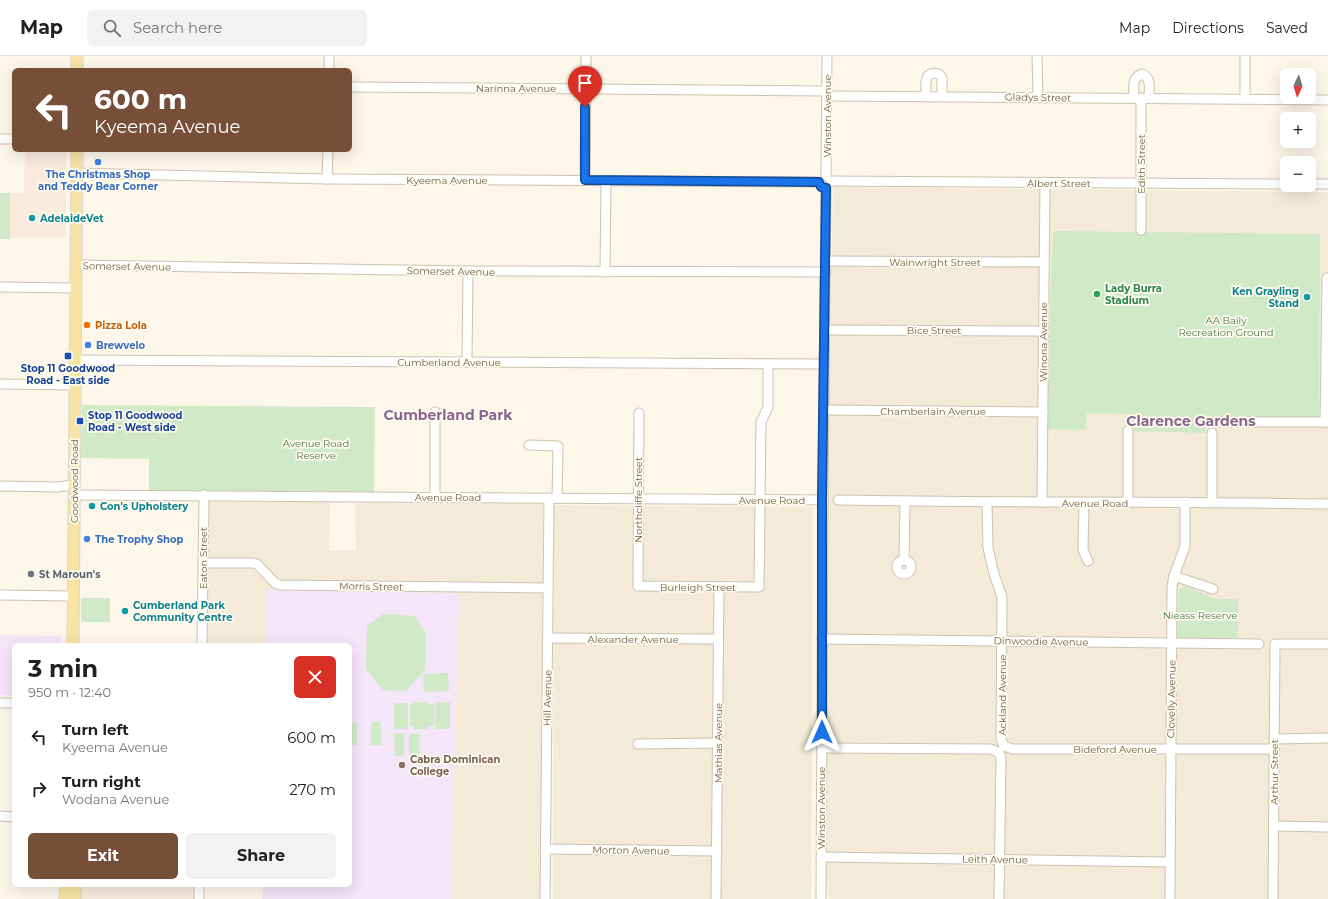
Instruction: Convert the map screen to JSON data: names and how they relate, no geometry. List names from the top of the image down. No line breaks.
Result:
{"streets":{"main road":["Goodwood Road"],"street":["Narinna Avenue","Gladys Street","Winston Avenue","Edith Street","Kyeema Avenue","Albert Street","Wainwright Street","Somerset Avenue","Bice Street","Winona Avenue","Cumberland Avenue","Chamberlain Avenue","Avenue Road","Northcliffe Street","Eaton Street","Morris Street","Burleigh Street","Alexander Avenue","Dinwoodie Avenue","Ackland Avenue","Hill Avenue","Clovelly Avenue","Mathias Avenue","Bideford Avenue","Arthur Street","Morton Avenue","Leith Avenue"]},"crossings":[["Narinna Avenue","Gladys Street"],["Narinna Avenue","Winston Avenue"],["Gladys Street","Winston Avenue"],["Gladys Street","Edith Street"],["Winston Avenue","Kyeema Avenue"],["Winston Avenue","Albert Street"],["Winston Avenue","Wainwright Street"],["Winston Avenue","Somerset Avenue"],["Winston Avenue","Bice Street"],["Winston Avenue","Cumberland Avenue"],["Winston Avenue","Chamberlain Avenue"],["Winston Avenue","Avenue Road"],["Winston Avenue","Dinwoodie Avenue"],["Winston Avenue","Bideford Avenue"],["Winston Avenue","Leith Avenue"],["Edith Street","Albert Street"],["Kyeema Avenue","Albert Street"],["Kyeema Avenue","Goodwood Road"],["Albert Street","Winona Avenue"],["Wainwright Street","Winona Avenue"],["Somerset Avenue","Goodwood Road"],["Bice Street","Winona Avenue"],["Winona Avenue","Chamberlain Avenue"],["Winona Avenue","Avenue Road"],["Cumberland Avenue","Goodwood Road"],["Goodwood Road","Avenue Road"],["Avenue Road","Northcliffe Street"],["Avenue Road","Eaton Street"],["Avenue Road","Burleigh Street"],["Avenue Road","Ackland Avenue"],["Avenue Road","Hill Avenue"],["Avenue Road","Clovelly Avenue"],["Northcliffe Street","Burleigh Street"],["Eaton Street","Morris Street"],["Morris Street","Hill Avenue"],["Burleigh Street","Mathias Avenue"],["Alexander Avenue","Hill Avenue"],["Alexander Avenue","Mathias Avenue"],["Dinwoodie Avenue","Ackland Avenue"],["Dinwoodie Avenue","Clovelly Avenue"],["Ackland Avenue","Bideford Avenue"],["Ackland Avenue","Leith Avenue"],["Hill Avenue","Morton Avenue"],["Clovelly Avenue","Bideford Avenue"],["Clovelly Avenue","Leith Avenue"],["Mathias Avenue","Morton Avenue"],["Bideford Avenue","Arthur Street"]],"districts":["Cumberland Park","Clarence Gardens"],"parks":["AA Baily Recreation Ground","Avenue Road Reserve","Nieass Reserve"],"places":{"other":["The Christmas Shop and Teddy Bear Corner","AdelaideVet","Lady Burra Stadium","Ken Grayling Stand","Pizza Lola","Brewvelo","Con's Upholstery","The Trophy Shop","St Maroun's","Cumberland Park Community Centre","Cabra Dominican College"],"transit":["Stop 11 Goodwood Road - East side","Stop 11 Goodwood Road - West side"]},"north":"bottom","page":{"header":"Map","search":"Search here","nav":["Map","Directions","Saved"],"map_buttons":["+","−"],"turn":["600 m","Kyeema Avenue"],"heading":["3 min","950 m · 12:40"],"list":[{"name":"Turn left","note":"Kyeema Avenue","value":"600 m"},{"name":"Turn right","note":"Wodana Avenue","value":"270 m"}],"buttons":["Exit","Share"]}}
